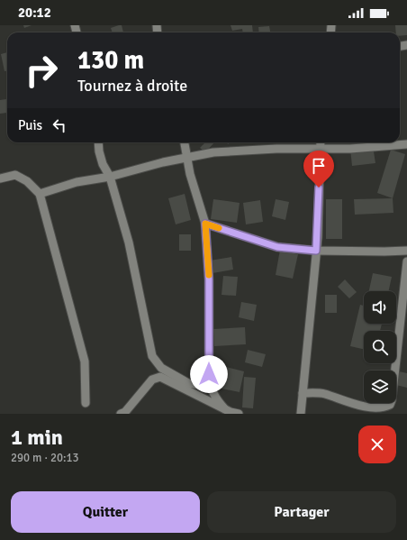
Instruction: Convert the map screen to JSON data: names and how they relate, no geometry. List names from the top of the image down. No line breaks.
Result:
{"page":{"status":"20:12","turn":["130 m","Tournez à droite"],"then":"Puis","heading":["1 min","290 m · 20:13"],"buttons":["Quitter","Partager"]}}
